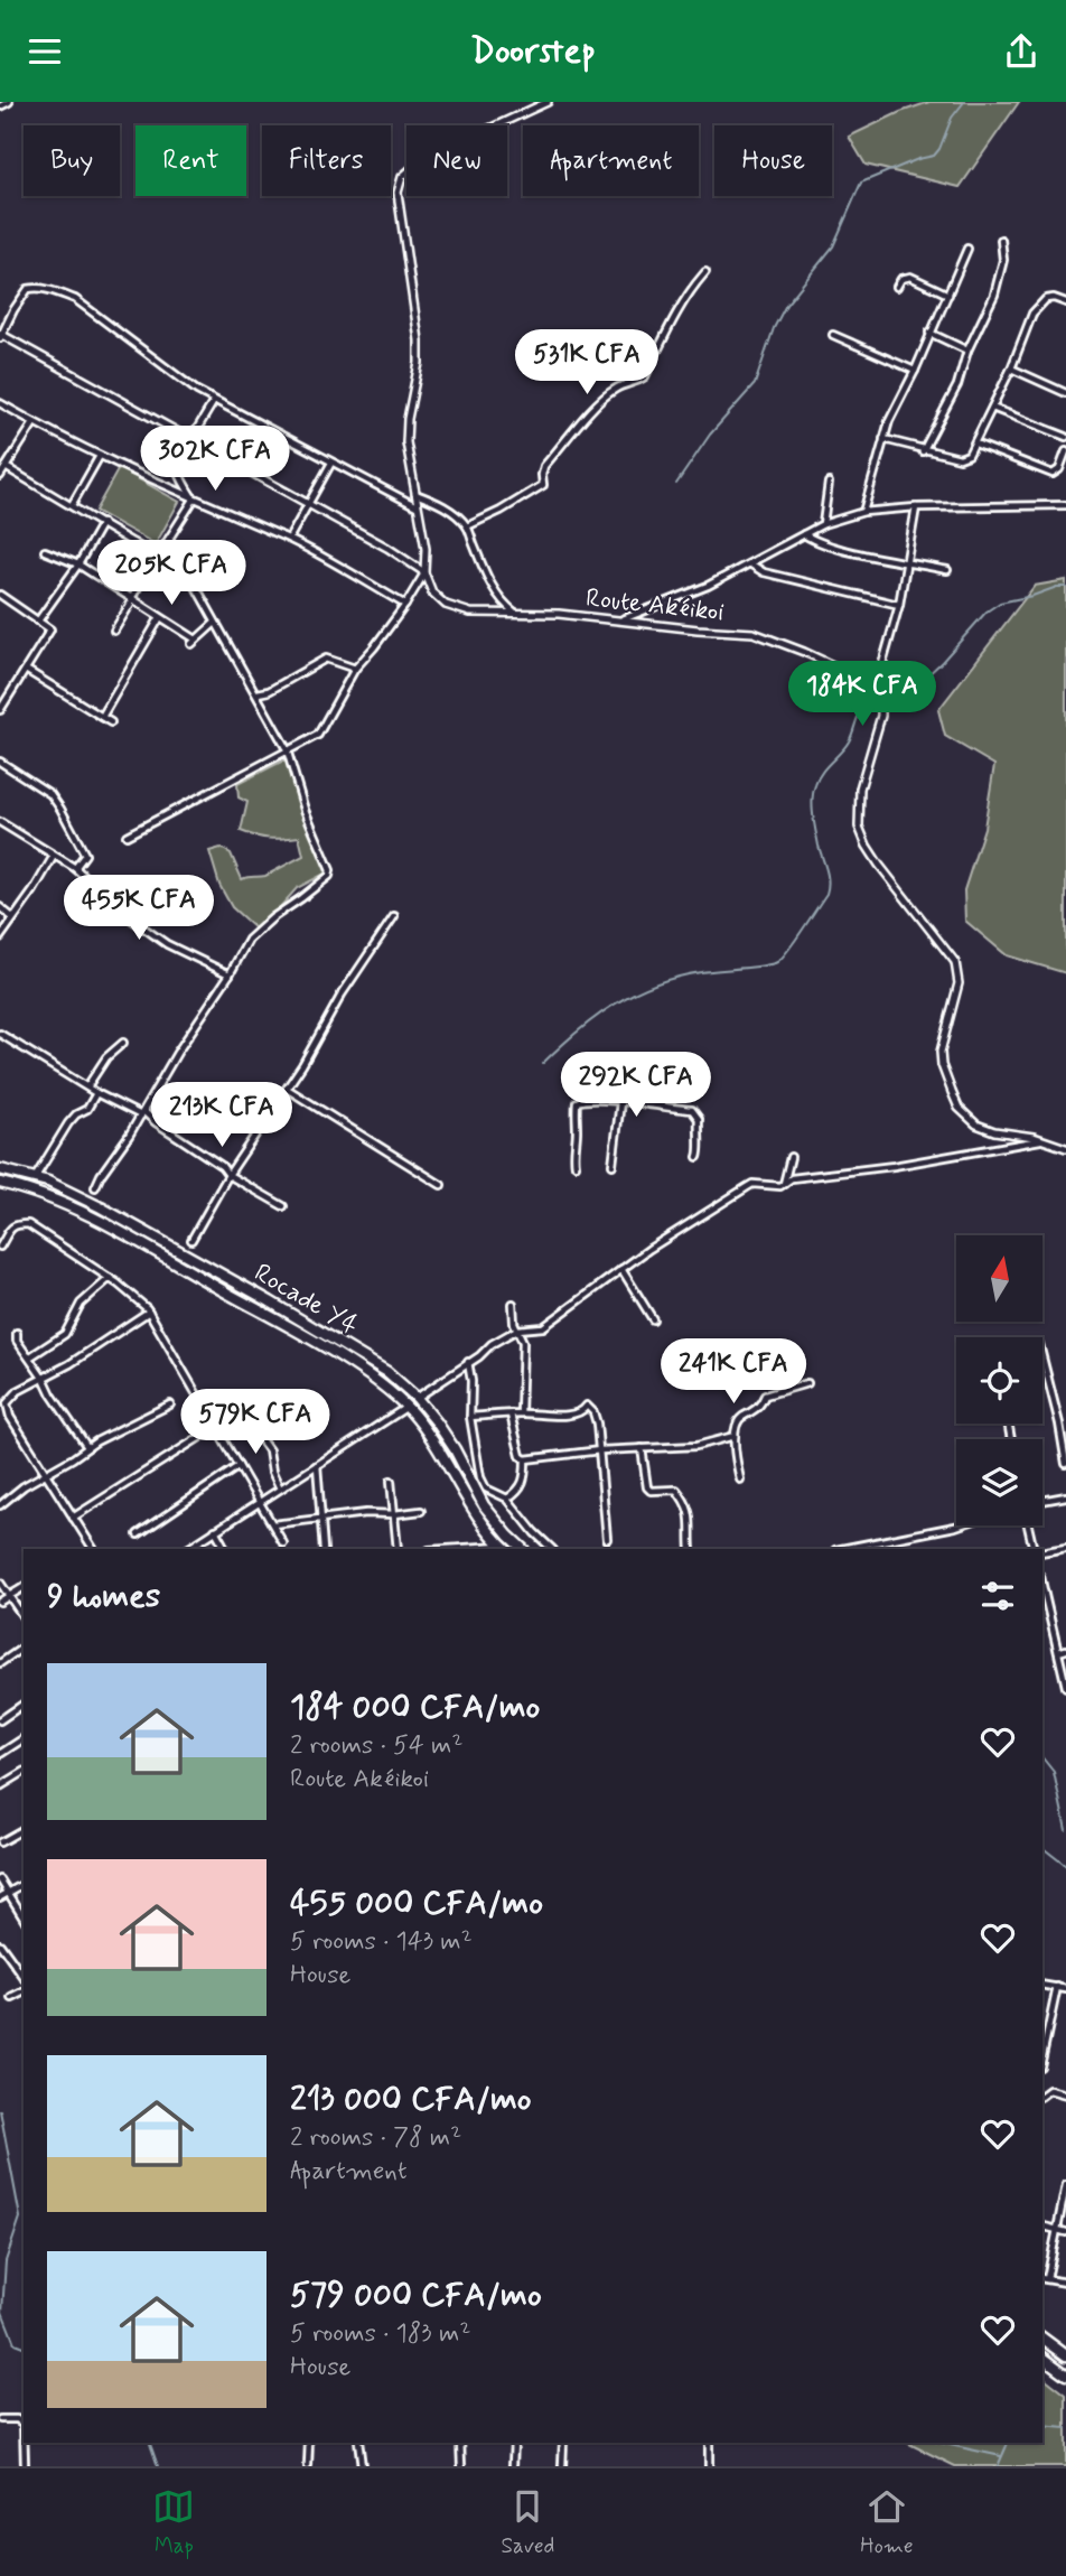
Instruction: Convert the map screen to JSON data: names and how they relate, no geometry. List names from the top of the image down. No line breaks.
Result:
{"streets":{"highway":["Rocade Y4"],"street":["Route Akéikoi"]},"north":"top","page":{"header":"Doorstep","chip":["Buy","Rent","Filters","New","Apartment","House"],"price":["531K CFA","302K CFA","205K CFA","184K CFA","455K CFA","292K CFA","213K CFA","241K CFA","579K CFA"],"heading":"9 homes","list":[{"name":"184 000 CFA/mo","note":"2 rooms · 54 m² · Route Akéikoi"},{"name":"455 000 CFA/mo","note":"5 rooms · 143 m² · House"},{"name":"213 000 CFA/mo","note":"2 rooms · 78 m² · Apartment"},{"name":"579 000 CFA/mo","note":"5 rooms · 183 m² · House"}],"tabs":["Map","Saved","Home"]}}
